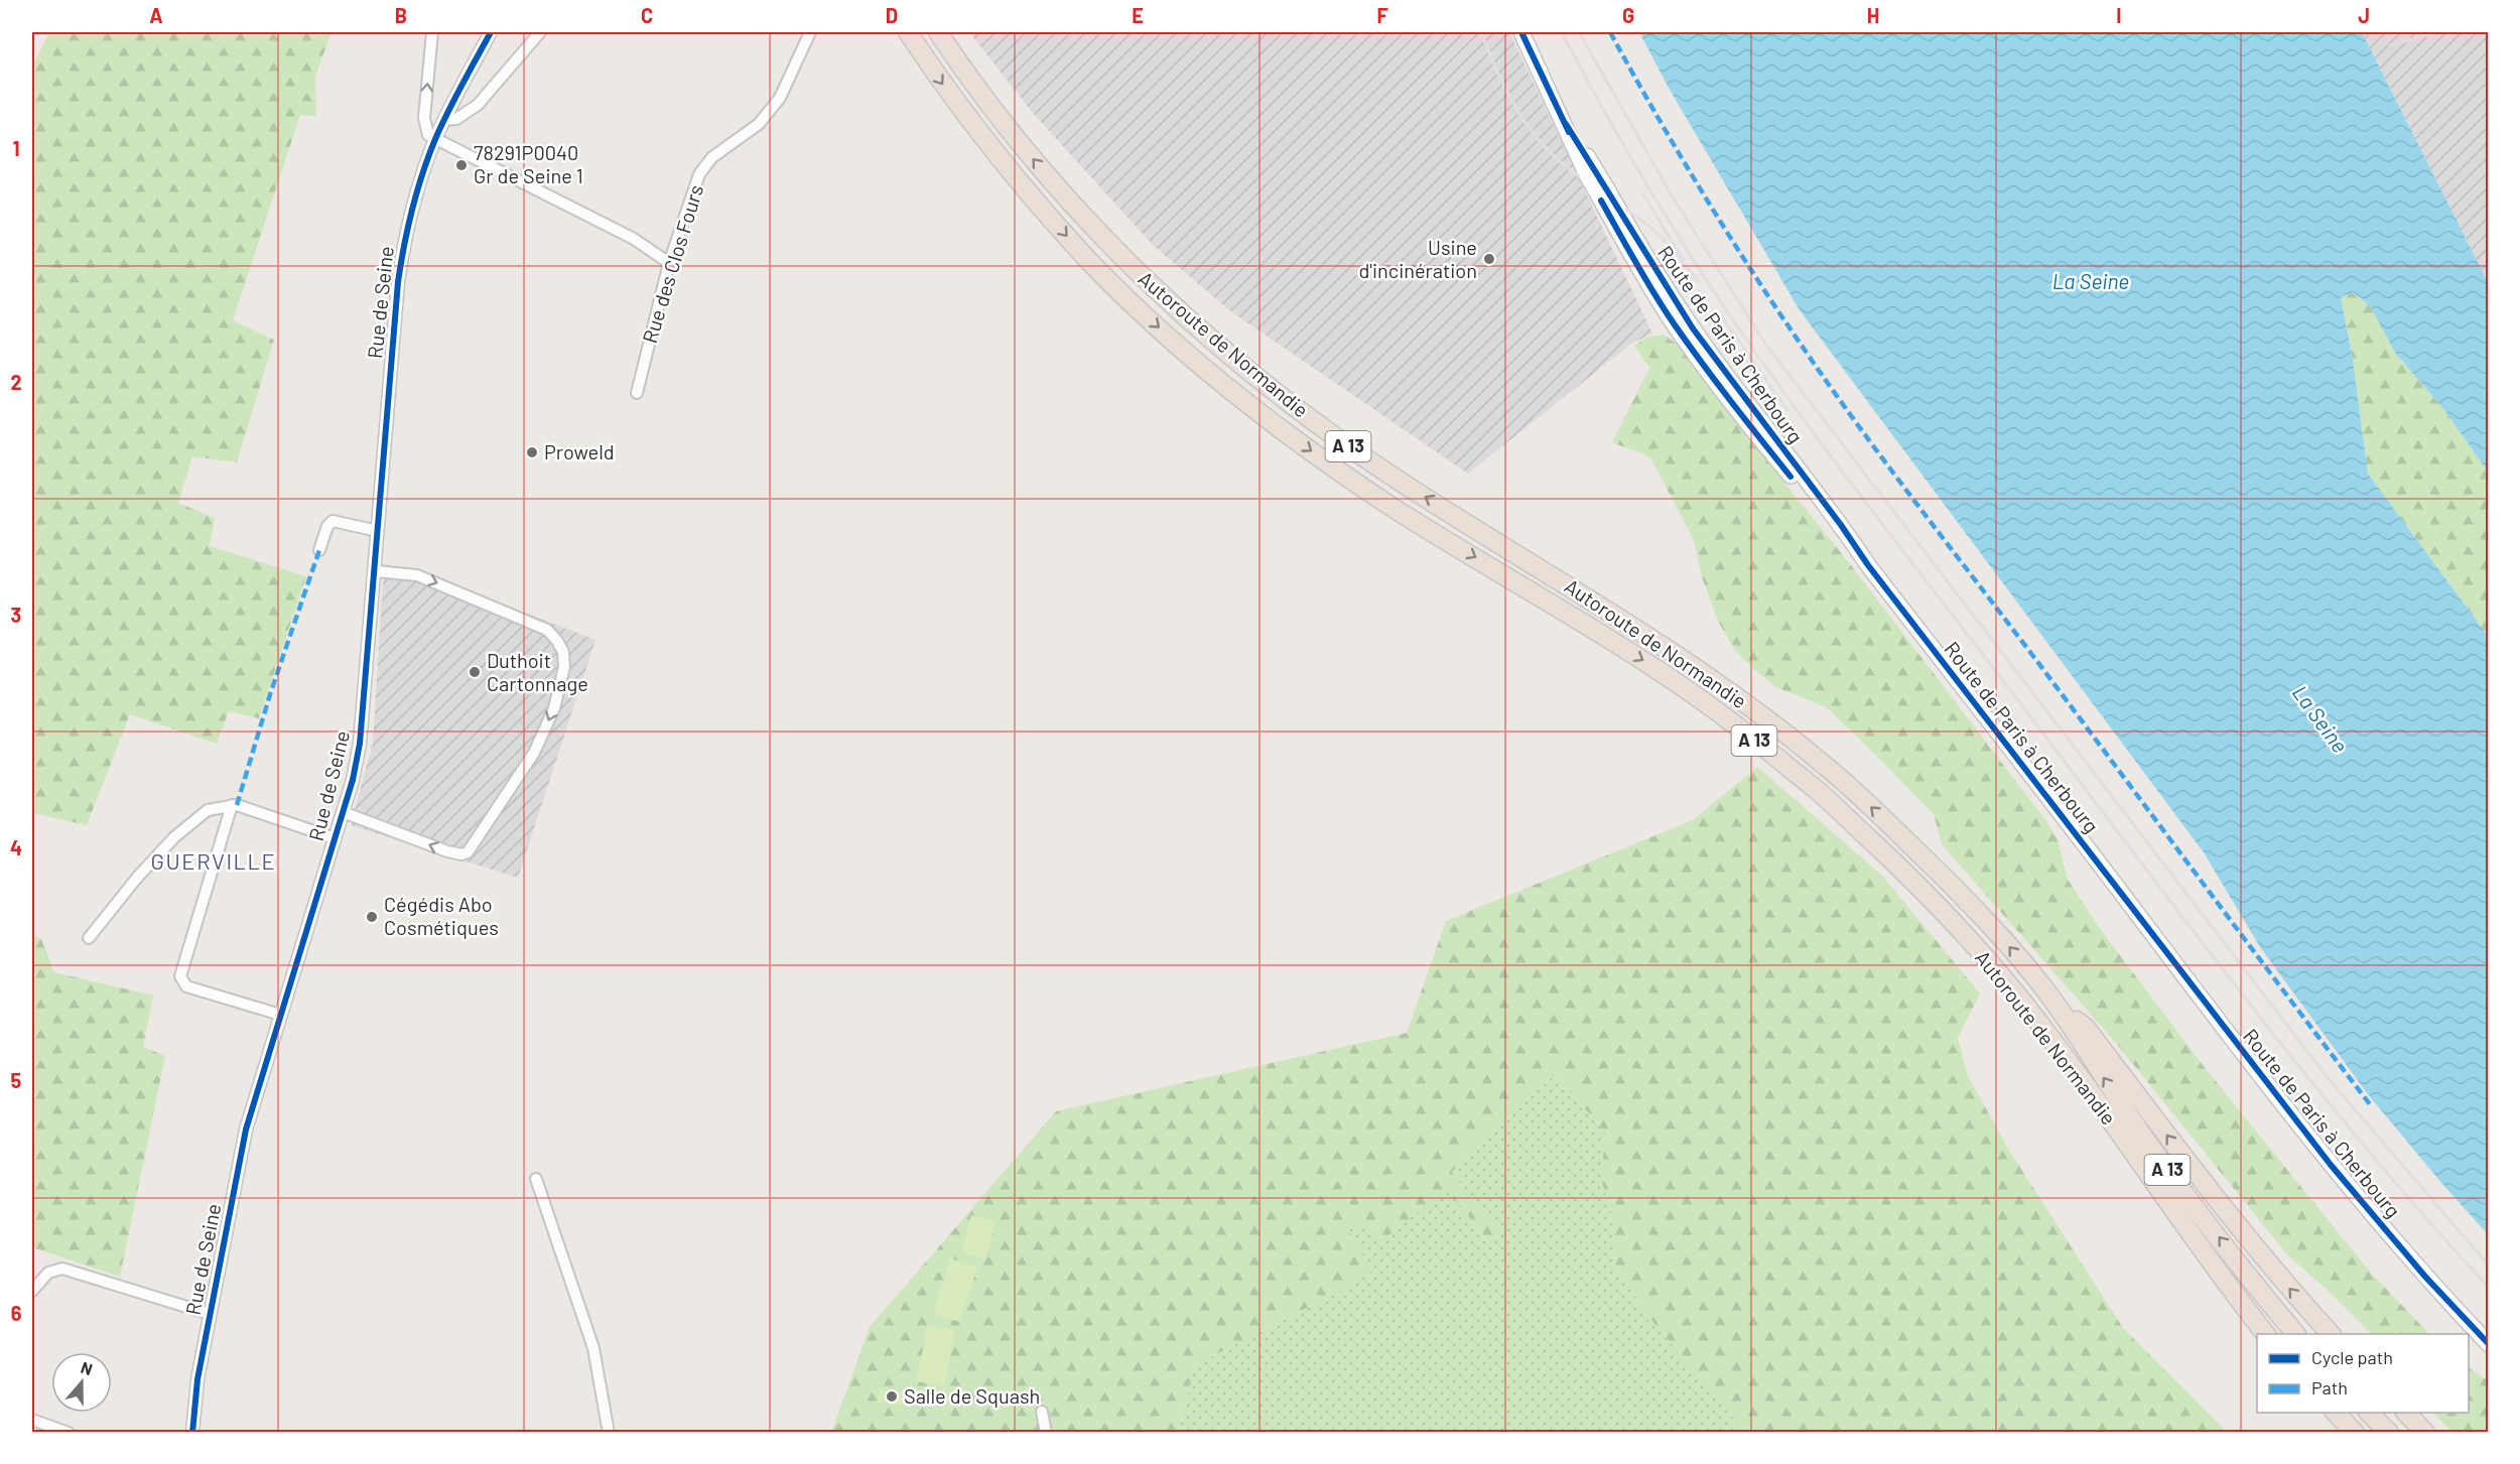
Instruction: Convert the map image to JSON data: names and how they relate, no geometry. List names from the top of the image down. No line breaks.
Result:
{"streets":{"highway":["Autoroute de Normandie","A 13"],"main road":["Route de Paris à Cherbourg"],"street":["Rue des Clos Fours","Rue de Seine"]},"districts":["GUERVILLE"],"water":["La Seine"],"places":["78291P0040 Gr de Seine 1","Usine d'incinération","Proweld","Duthoit Cartonnage","Cégédis Abo Cosmétiques","Salle de Squash"],"legend":["Cycle path","Path"],"north":"top","grid":{"columns":["A","B","C","D","E","F","G","H","I","J"],"rows":["1","2","3","4","5","6"]}}
